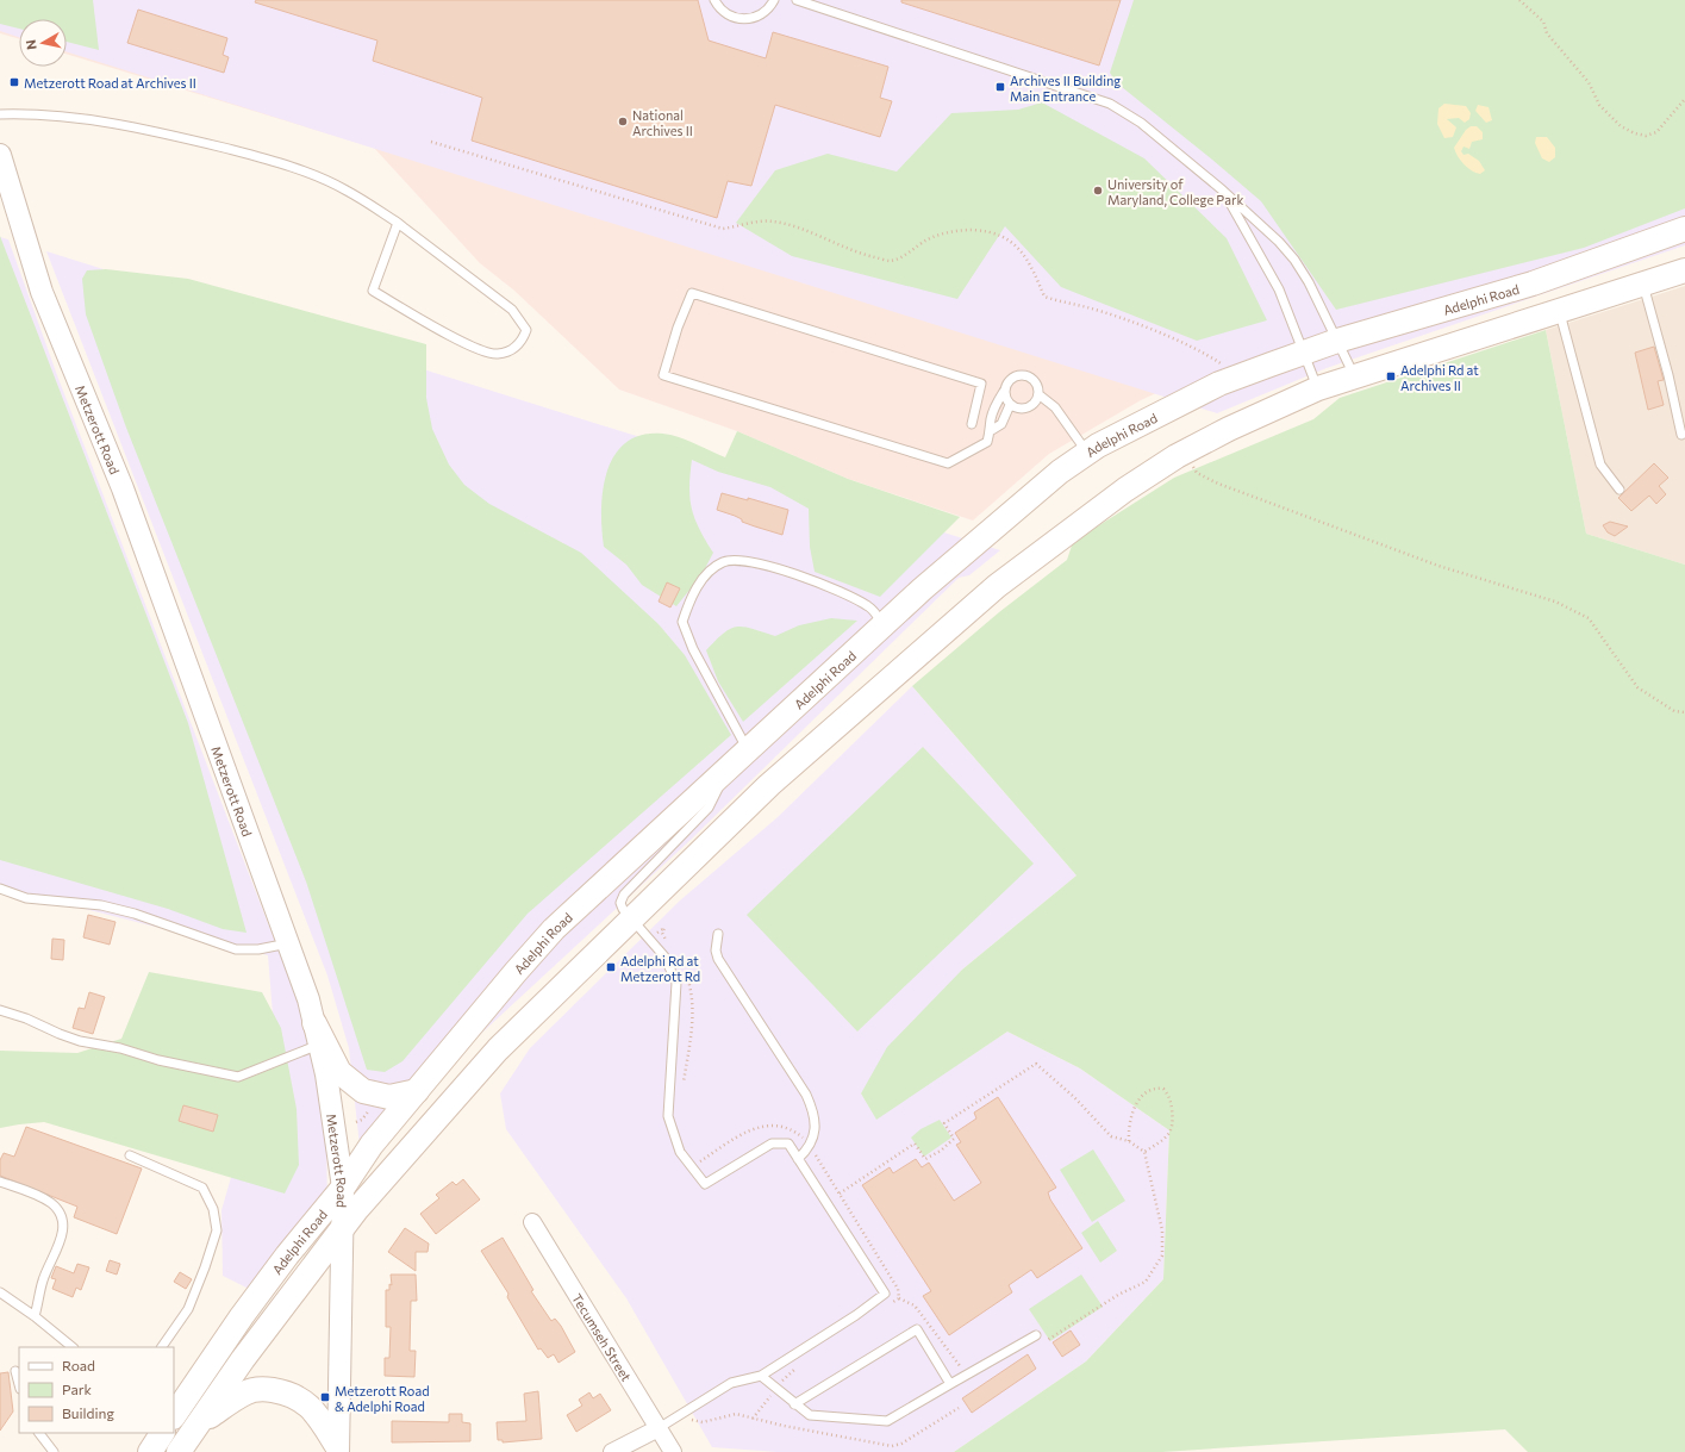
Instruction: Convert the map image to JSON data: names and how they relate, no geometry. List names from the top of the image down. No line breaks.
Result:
{"streets":{"main road":["Adelphi Road"],"street":["Metzerott Road","Tecumseh Street"]},"crossings":[["Adelphi Road","Metzerott Road"]],"places":{"transit":["Metzerott Road at Archives II","Archives II Building Main Entrance","Adelphi Rd at Archives II","Adelphi Rd at Metzerott Rd","Metzerott Road & Adelphi Road"],"other":["National Archives II","University of Maryland, College Park"]},"legend":["Road","Park","Building"],"north":"left"}
